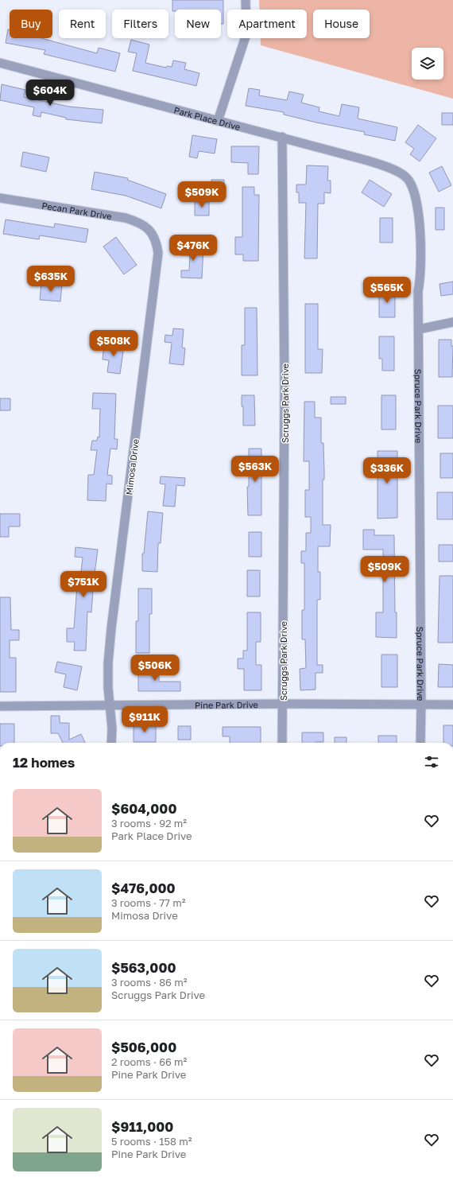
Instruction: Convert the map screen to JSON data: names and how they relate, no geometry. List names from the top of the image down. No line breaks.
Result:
{"streets":{"street":["Park Place Drive","Pecan Park Drive","Scruggs Park Drive","Spruce Park Drive","Mimosa Drive","Pine Park Drive"]},"crossings":[["Park Place Drive","Scruggs Park Drive"],["Park Place Drive","Spruce Park Drive"],["Pecan Park Drive","Mimosa Drive"],["Scruggs Park Drive","Pine Park Drive"],["Spruce Park Drive","Pine Park Drive"],["Mimosa Drive","Pine Park Drive"]],"page":{"chip":["Buy","Rent","Filters","New","Apartment","House"],"price":["$604K","$509K","$476K","$635K","$565K","$508K","$563K","$336K","$509K","$751K","$506K","$911K"],"heading":"12 homes","list":[{"name":"$604,000","note":"3 rooms · 92 m² · Park Place Drive"},{"name":"$476,000","note":"3 rooms · 77 m² · Mimosa Drive"},{"name":"$563,000","note":"3 rooms · 86 m² · Scruggs Park Drive"},{"name":"$506,000","note":"2 rooms · 66 m² · Pine Park Drive"},{"name":"$911,000","note":"5 rooms · 158 m² · Pine Park Drive"}]}}
